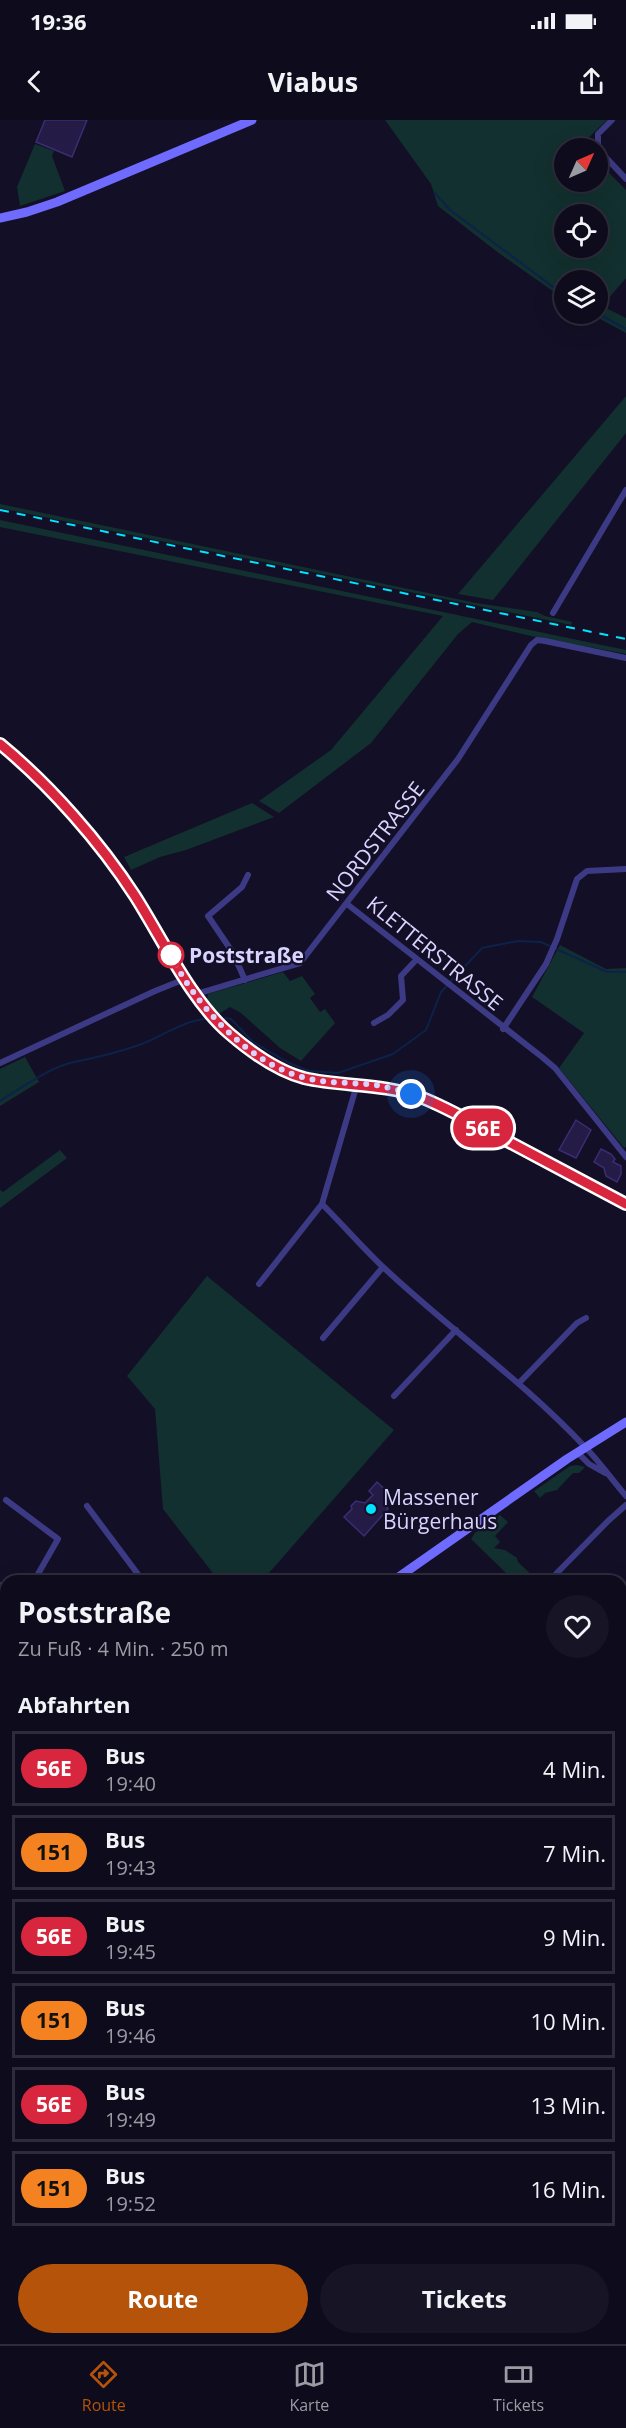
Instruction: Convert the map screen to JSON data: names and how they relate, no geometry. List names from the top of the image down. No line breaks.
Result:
{"streets":{"street":["NORDSTRASSE","KLETTERSTRASSE"]},"crossings":[["NORDSTRASSE","KLETTERSTRASSE"]],"places":["Poststraße","Massener Bürgerhaus"],"lines":["bus line 56E"],"north":"top right","page":{"status":"19:36","header":"Viabus","on_map":"56E","heading":[["Poststraße","Zu Fuß · 4 Min. · 250 m"],"Abfahrten"],"list":[{"mark":"56E","name":"Bus","note":"19:40","value":"4 Min."},{"mark":"151","name":"Bus","note":"19:43","value":"7 Min."},{"mark":"56E","name":"Bus","note":"19:45","value":"9 Min."},{"mark":"151","name":"Bus","note":"19:46","value":"10 Min."},{"mark":"56E","name":"Bus","note":"19:49","value":"13 Min."},{"mark":"151","name":"Bus","note":"19:52","value":"16 Min."}],"buttons":["Route","Tickets"],"tabs":["Route","Karte","Tickets"]}}
